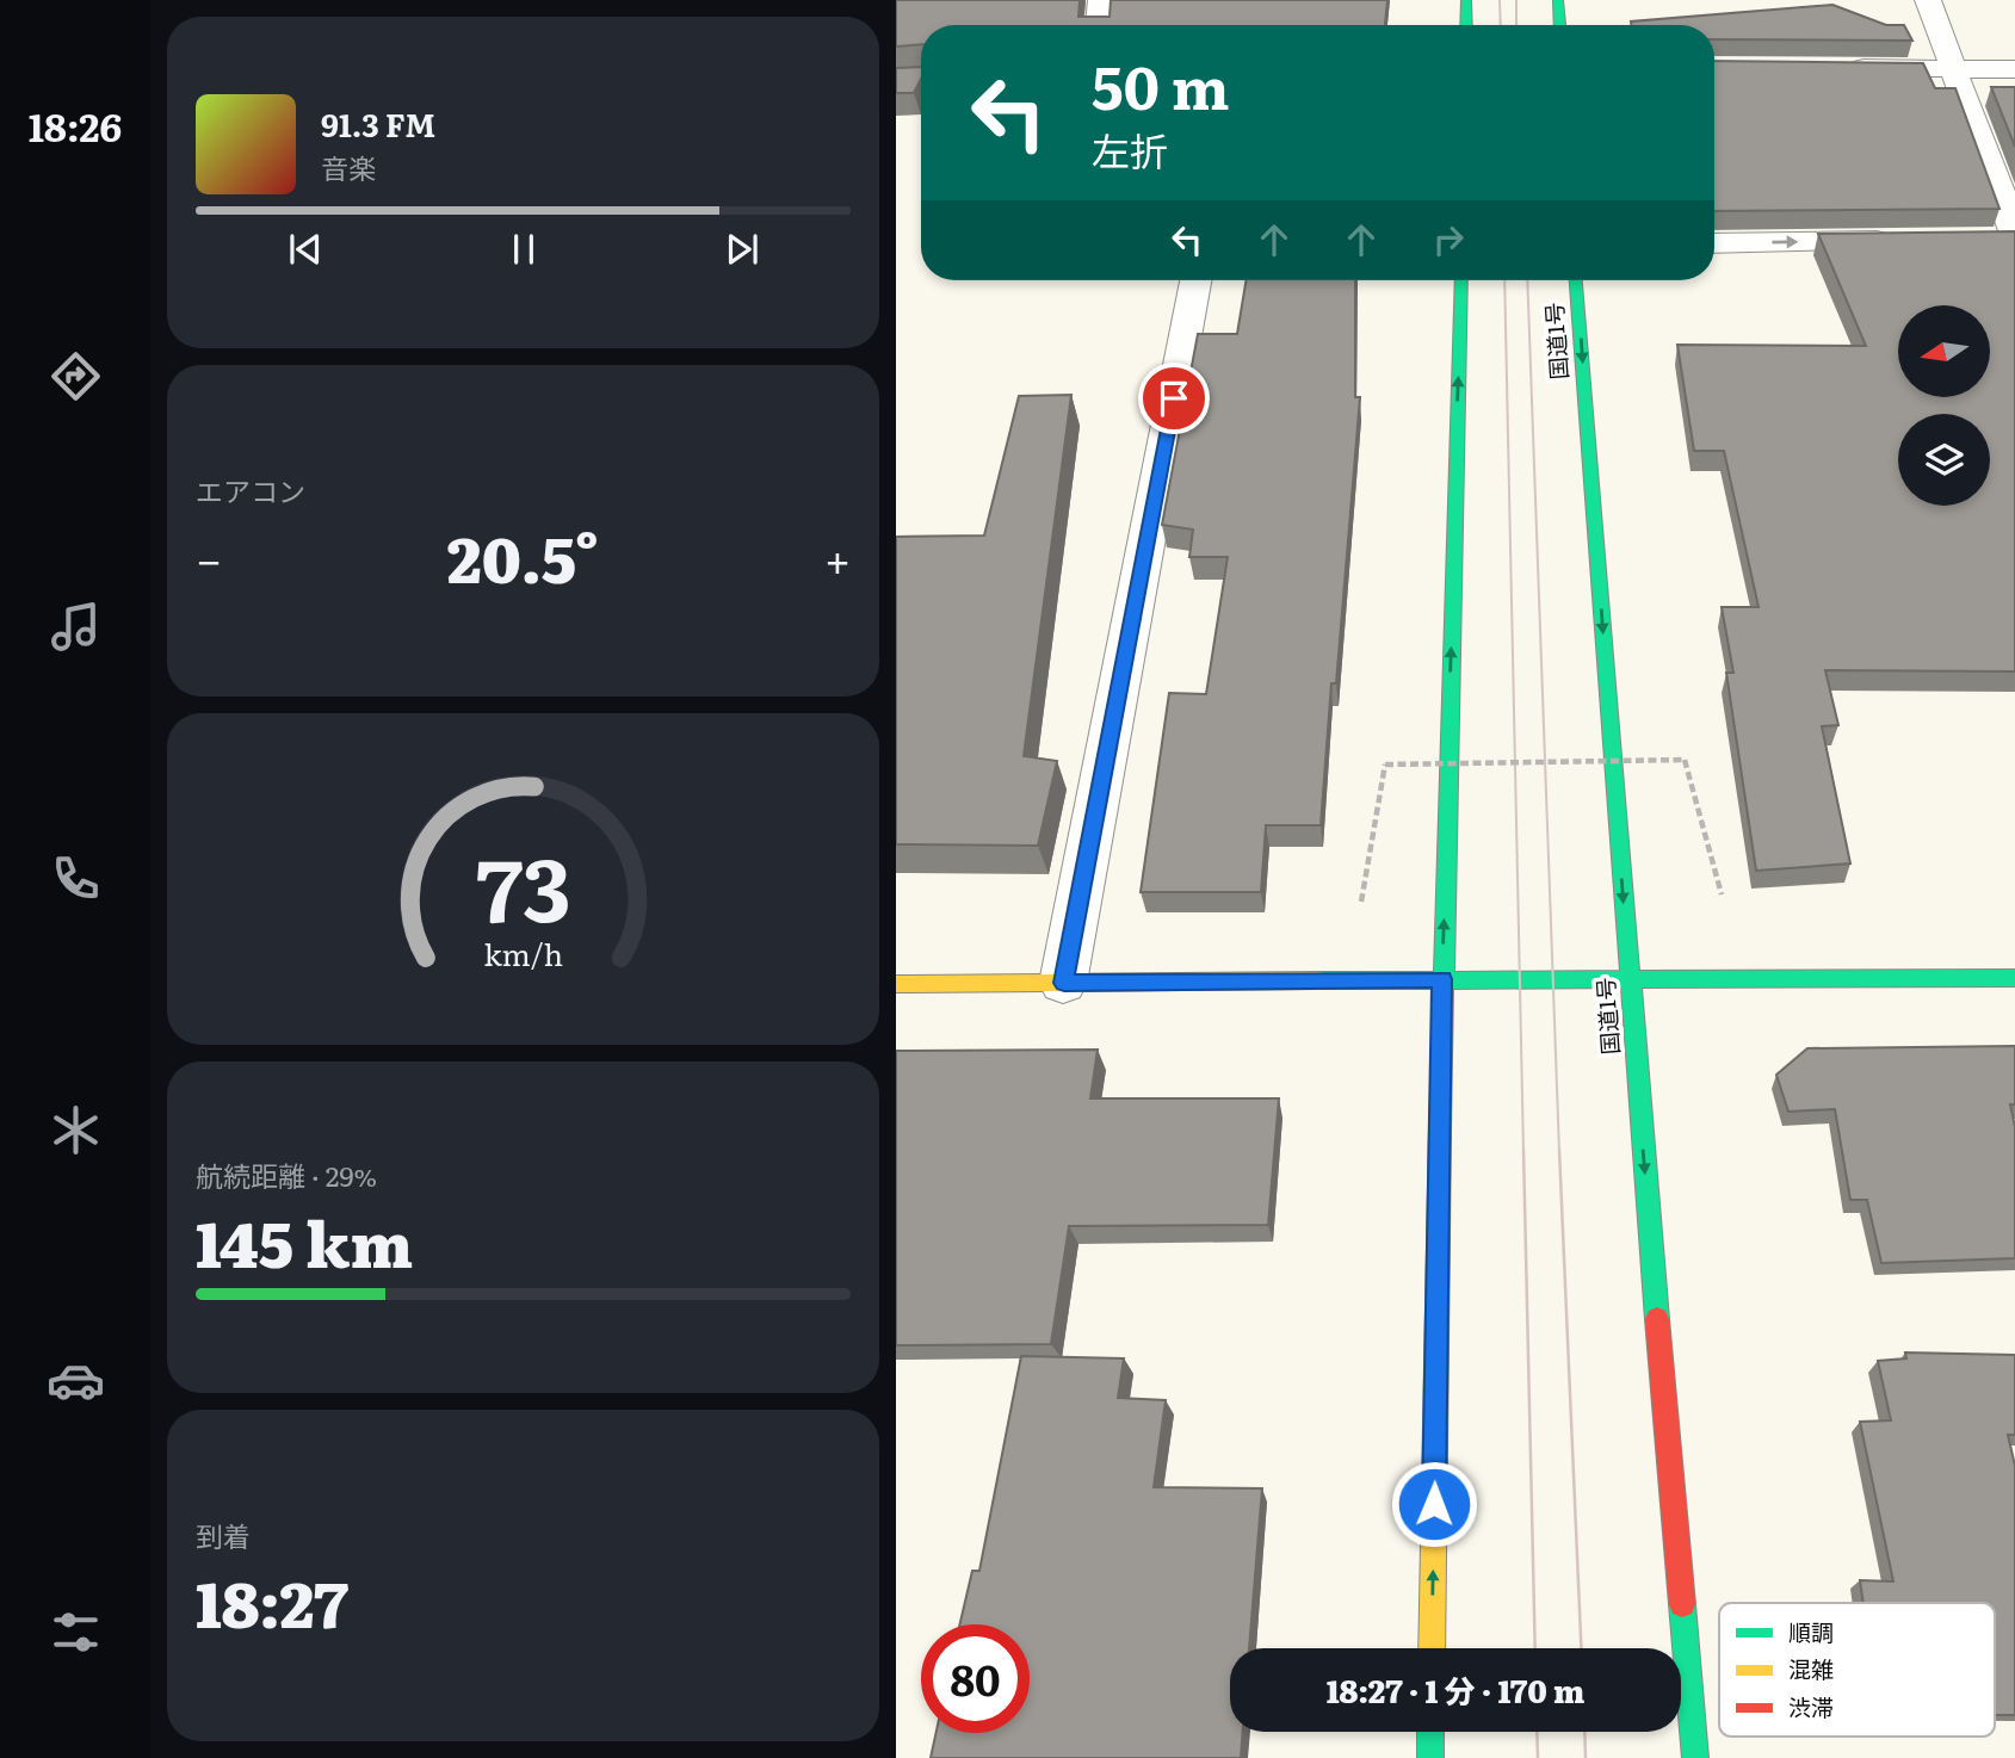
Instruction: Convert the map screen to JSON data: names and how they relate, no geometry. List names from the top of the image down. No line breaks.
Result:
{"streets":{"main road":["国道1号"]},"legend":["順調","混雑","渋滞"],"north":"left","page":{"tabs":"18:26","turn":["50 m","左折"],"song":["91.3 FM","音楽"],"tile":["エアコン",["航続距離 · 29%","145 km"],["到着","18:27"]],"heat":["−","20.5°","+"],"limit":"80","trip":"18:27 · 1 分 · 170 m","gauge":["73","km/h"]}}
